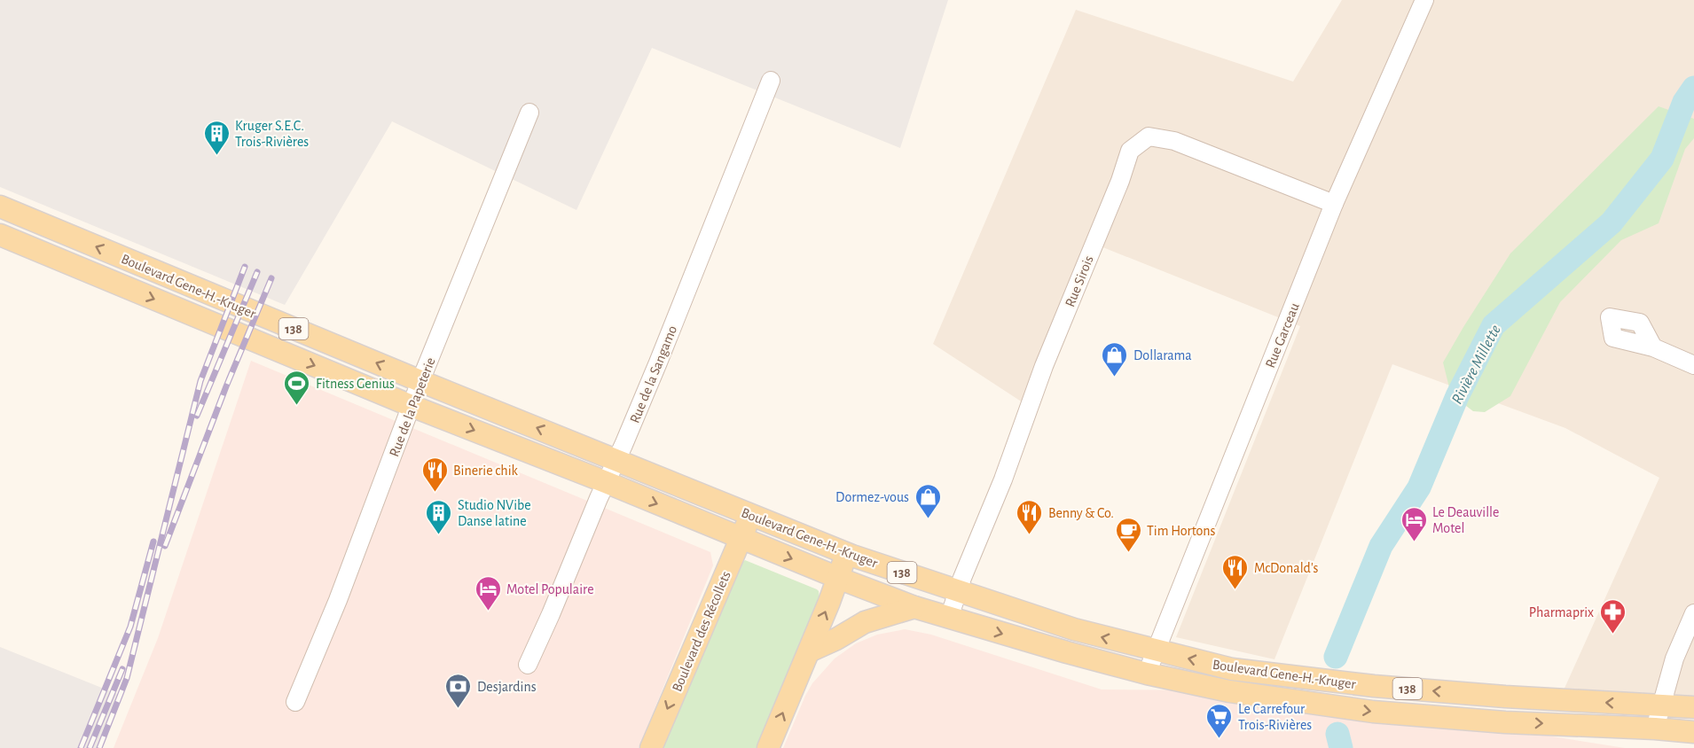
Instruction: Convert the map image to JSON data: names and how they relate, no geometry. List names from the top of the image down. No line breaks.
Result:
{"streets":{"main road":["Boulevard Gene-H.-Kruger","138","Boulevard des Récollets"],"street":["Rue Sirois","Rue Garceau","Rue de la Sangamo","Rue de la Papeterie"]},"crossings":[["Rue Sirois","Boulevard Gene-H.-Kruger"],["Rue Sirois","Rue Garceau"],["Boulevard Gene-H.-Kruger","Rue Garceau"],["Boulevard Gene-H.-Kruger","Rue de la Sangamo"],["Boulevard Gene-H.-Kruger","Rue de la Papeterie"],["Boulevard Gene-H.-Kruger","Boulevard des Récollets"]],"water":["Rivière Millette"],"places":{"building":["Kruger S.E.C. Trois-Rivières","Studio NVibe Danse latine"],"shop":["Dollarama","Dormez-vous"],"sports":["Fitness Genius"],"restaurant":["Binerie chik","Benny & Co.","McDonald's"],"hotel":["Le Deauville Motel","Motel Populaire"],"cafe":["Tim Hortons"],"pharmacy":["Pharmaprix"],"bank":["Desjardins"],"supermarket":["Le Carrefour Trois-Rivières"]}}
